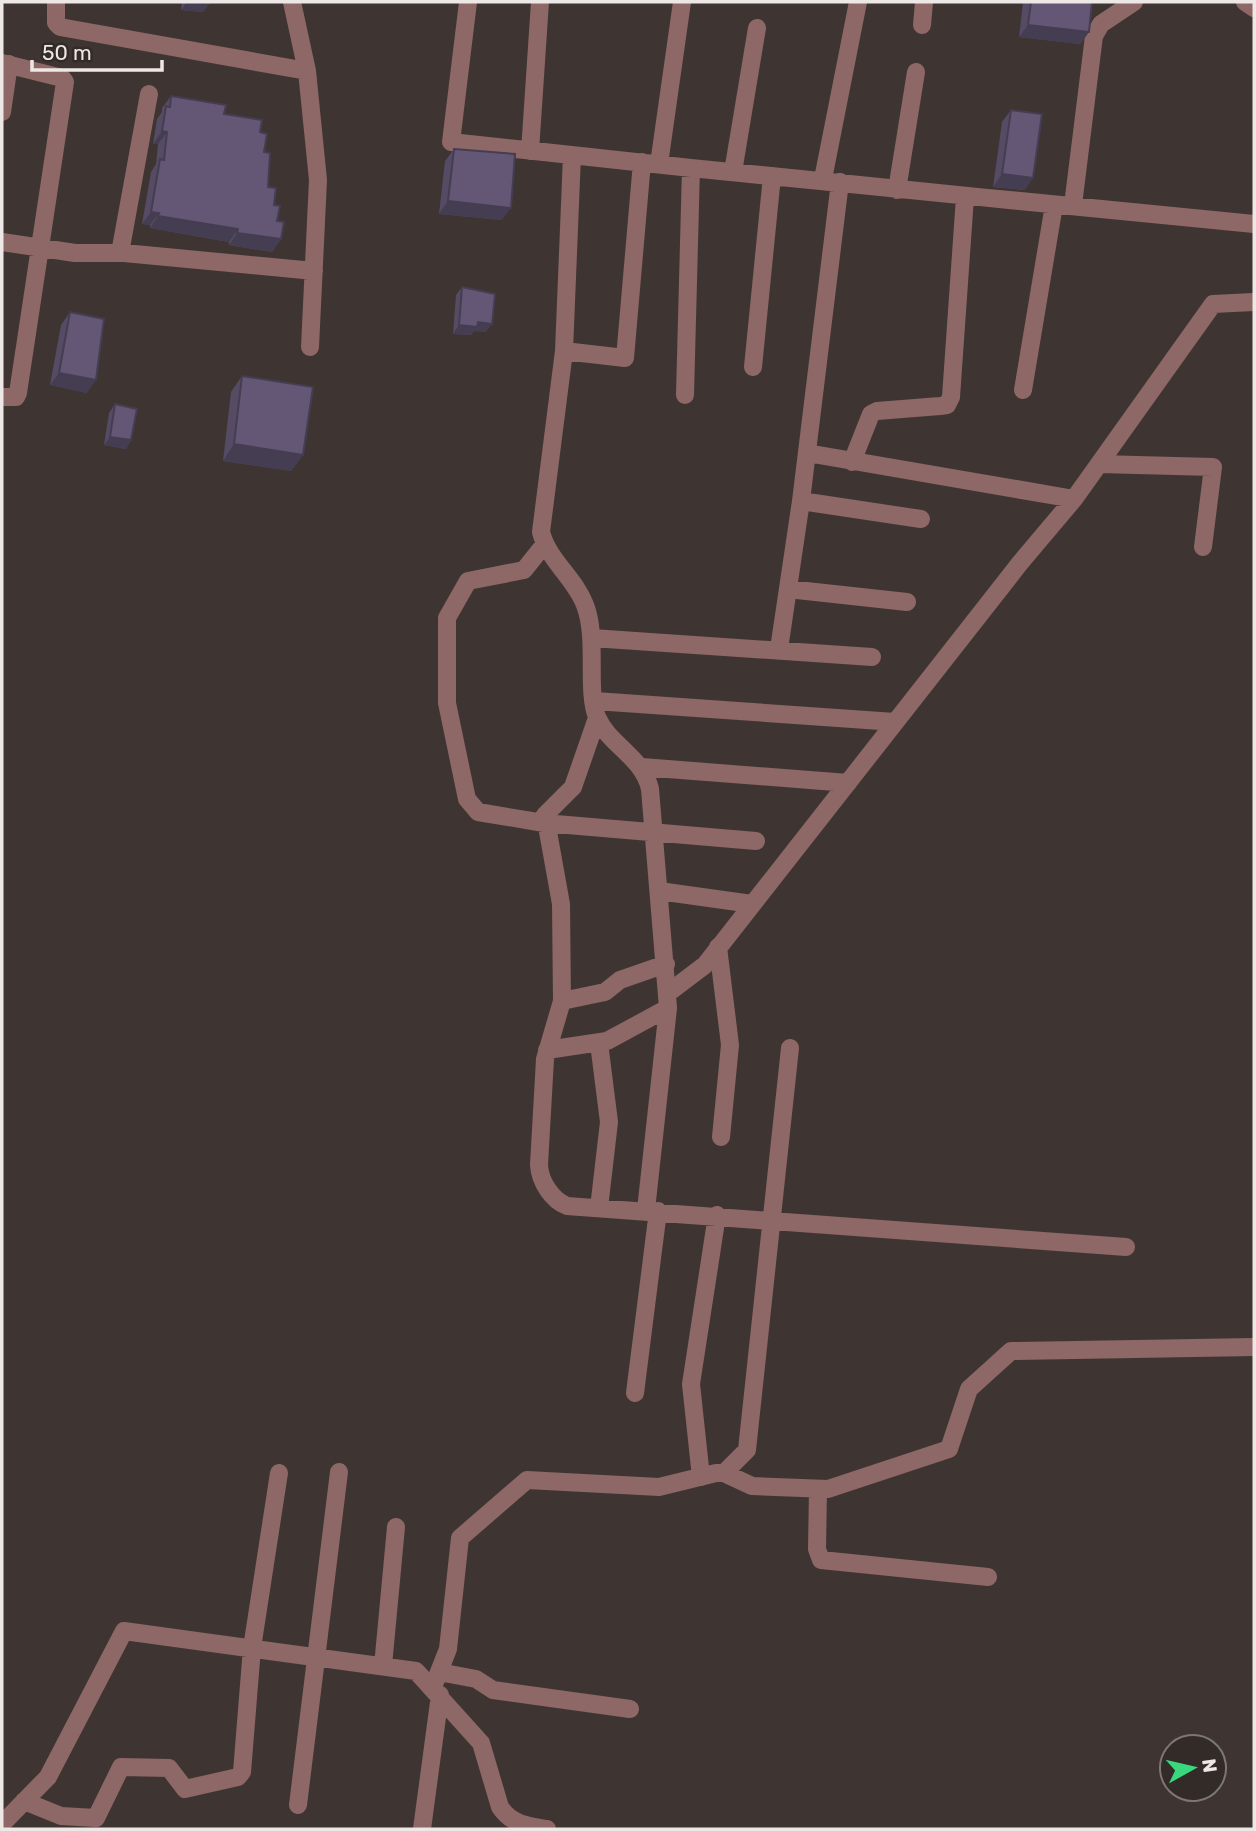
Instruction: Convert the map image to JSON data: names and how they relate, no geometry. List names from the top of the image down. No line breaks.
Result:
{"scale_bar":"50 m","north":"right"}
